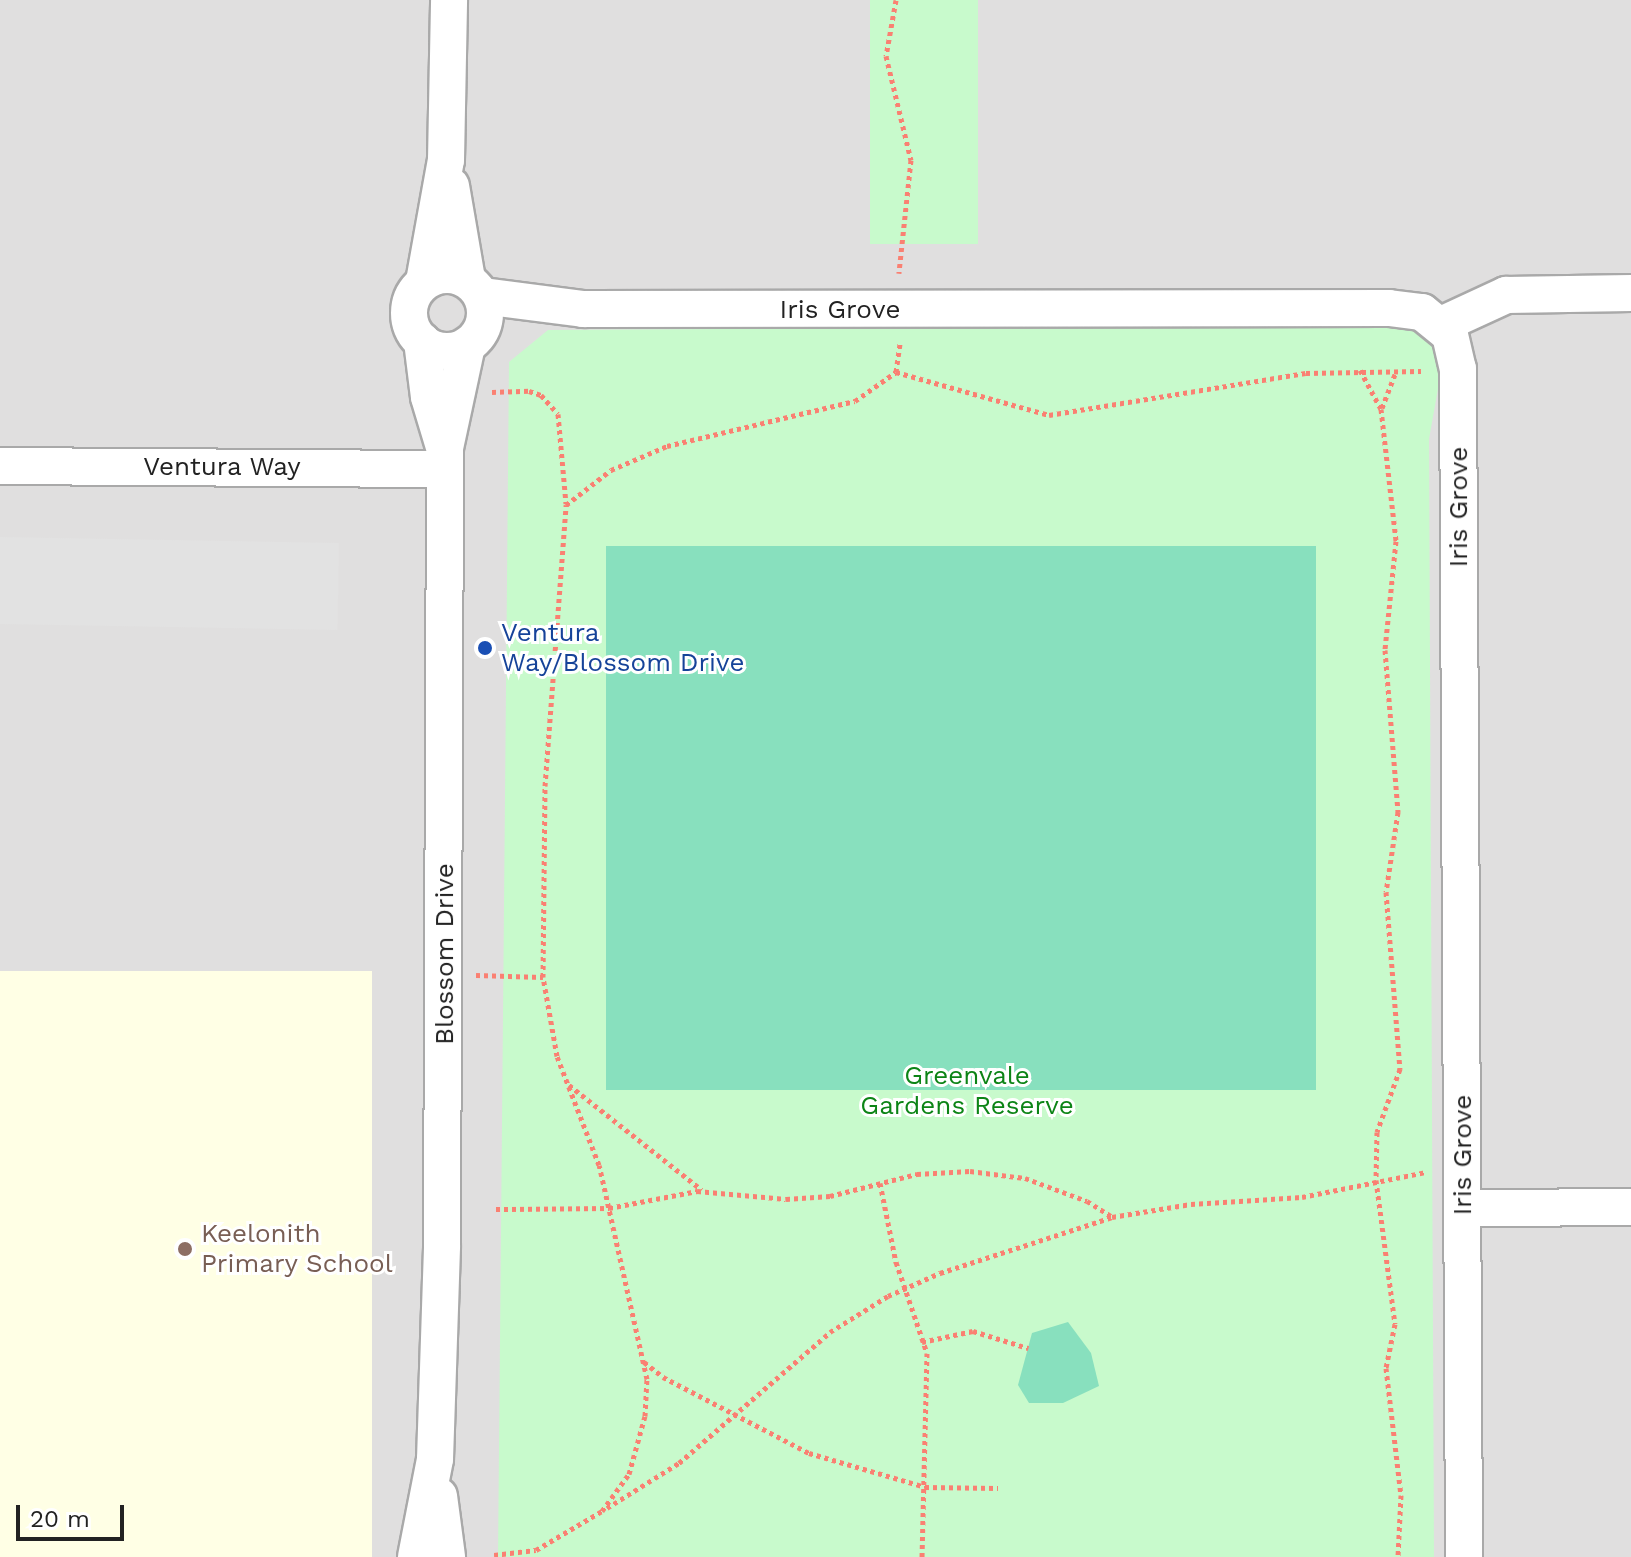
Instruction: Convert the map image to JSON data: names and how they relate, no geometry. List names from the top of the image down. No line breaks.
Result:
{"streets":{"street":["Iris Grove","Ventura Way","Blossom Drive"]},"crossings":[["Iris Grove","Blossom Drive"],["Ventura Way","Blossom Drive"]],"parks":["Greenvale Gardens Reserve"],"places":["Ventura Way/Blossom Drive","Keelonith Primary School"],"scale_bar":"20 m"}
